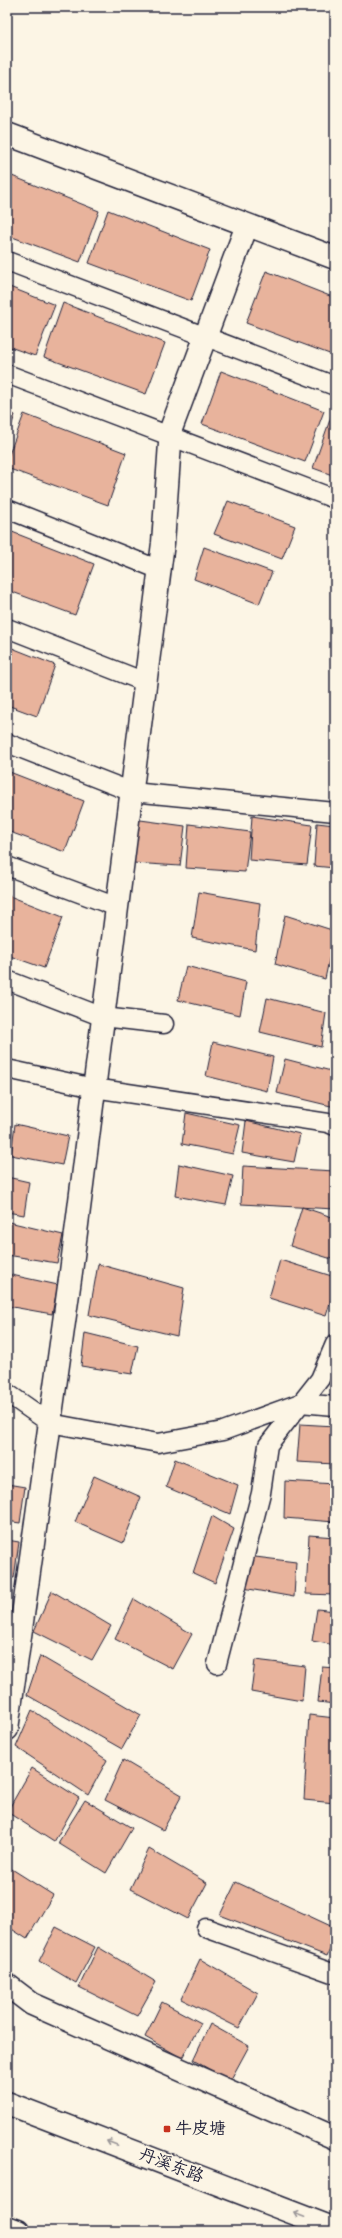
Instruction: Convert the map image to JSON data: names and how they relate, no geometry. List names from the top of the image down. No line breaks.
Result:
{"streets":{"street":["丹溪东路"]},"places":{"transit":["牛皮塘"]}}
